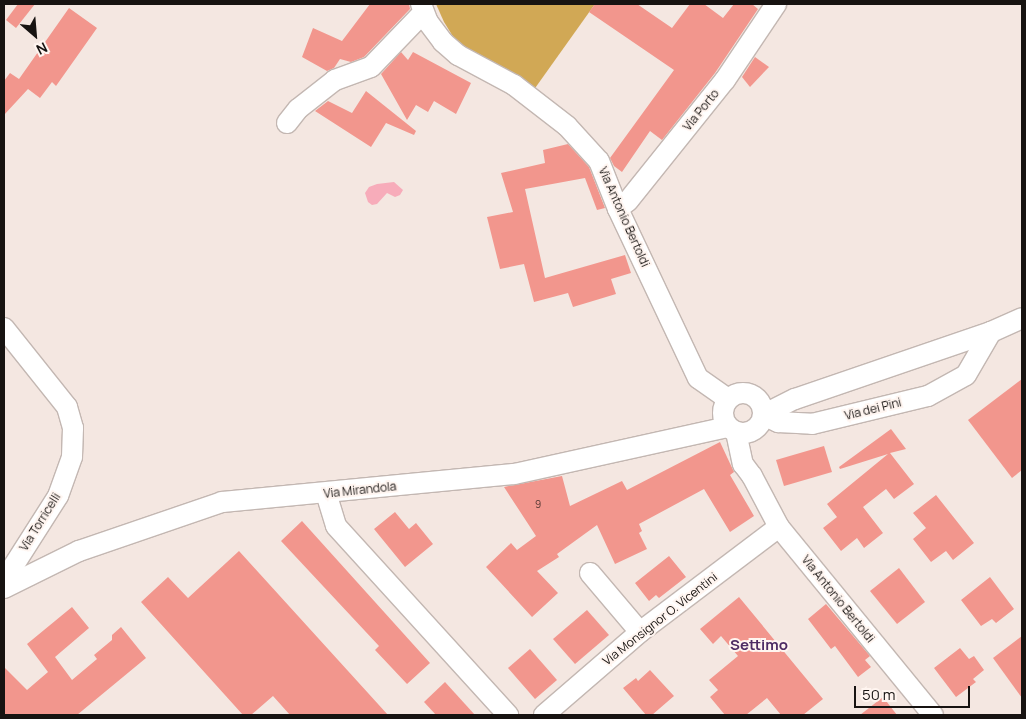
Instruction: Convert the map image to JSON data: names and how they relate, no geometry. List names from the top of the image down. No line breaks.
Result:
{"streets":{"street":["Via Porto","Via Antonio Bertoldi","Via dei Pini","Via Mirandola","Via Torricelli","Via Monsignor O. Vicentini"]},"crossings":[["Via Porto","Via Antonio Bertoldi"],["Via Antonio Bertoldi","Via dei Pini"],["Via Antonio Bertoldi","Via Mirandola"],["Via Antonio Bertoldi","Via Monsignor O. Vicentini"],["Via dei Pini","Via Mirandola"],["Via Mirandola","Via Torricelli"]],"districts":["Settimo"],"house_numbers":["9"],"scale_bar":"50 m","north":"bottom right"}
